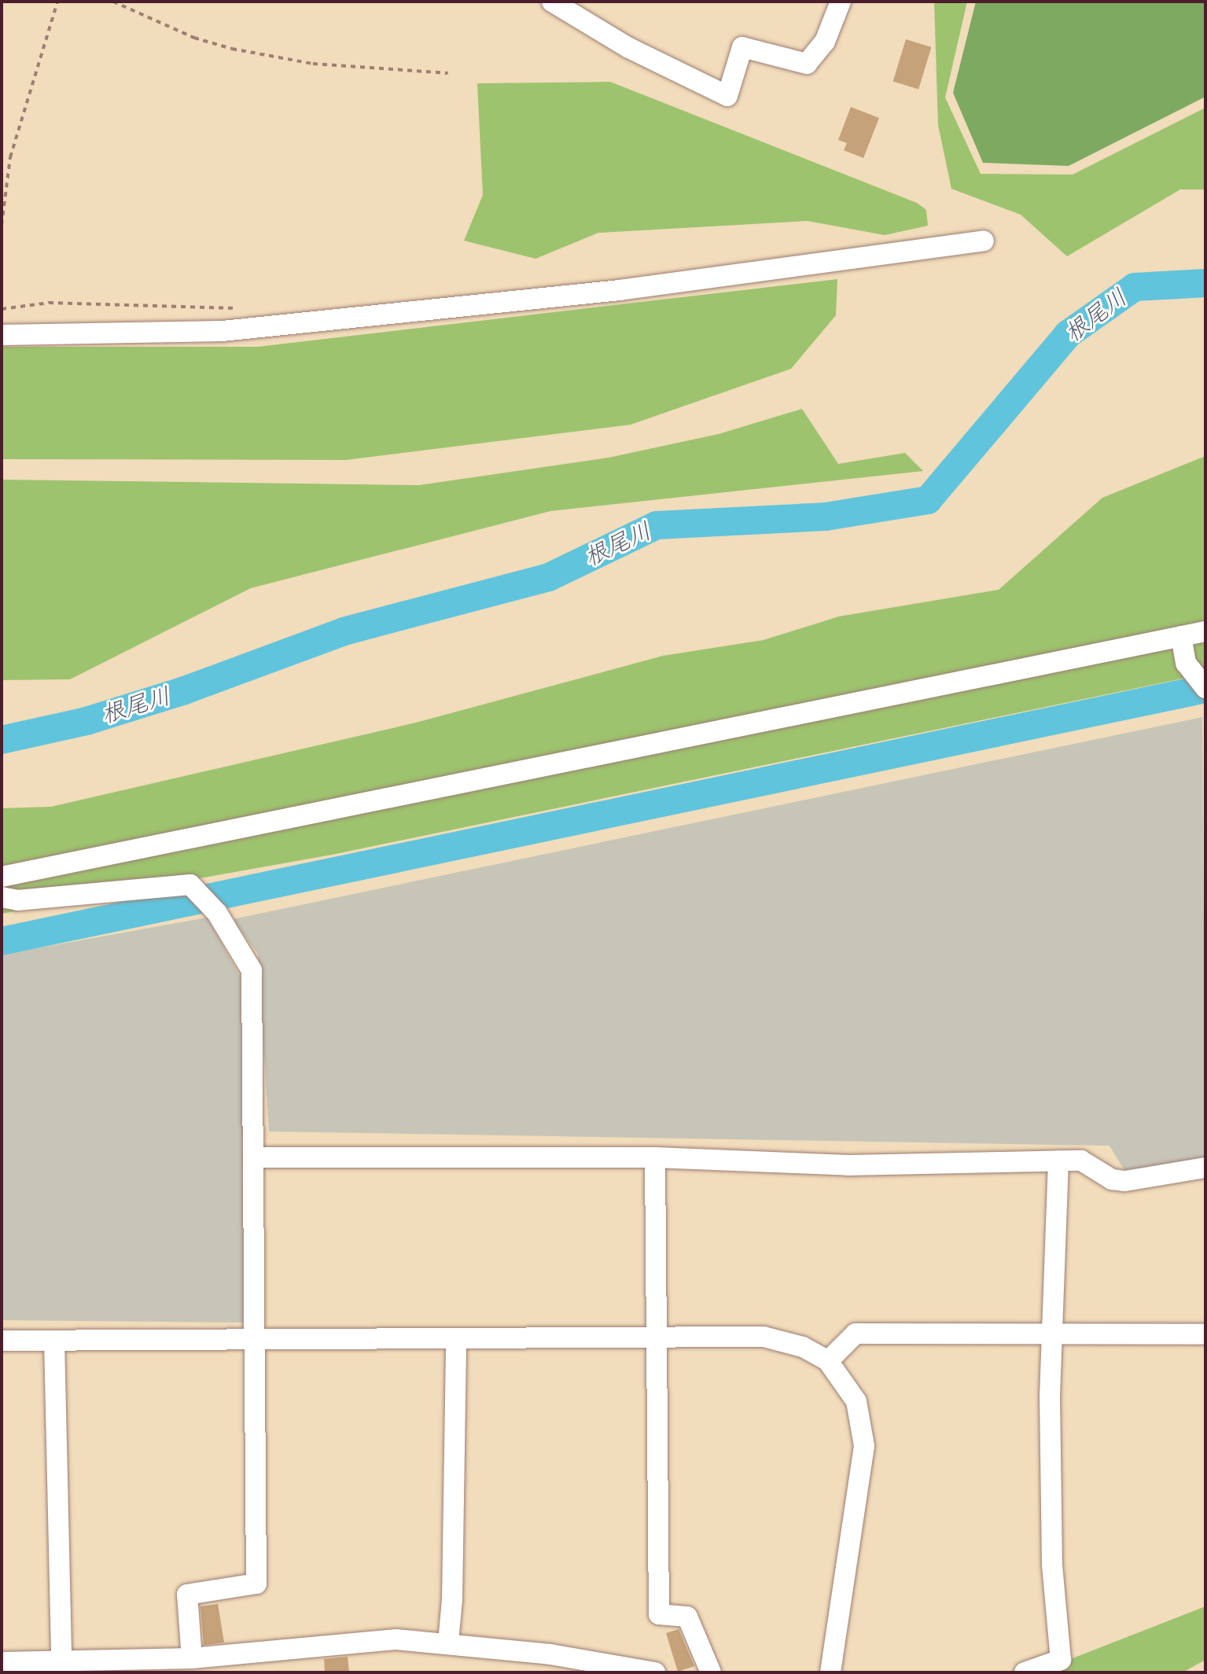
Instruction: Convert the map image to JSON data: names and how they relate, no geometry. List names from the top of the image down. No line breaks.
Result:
{"water":["根尾川"]}
